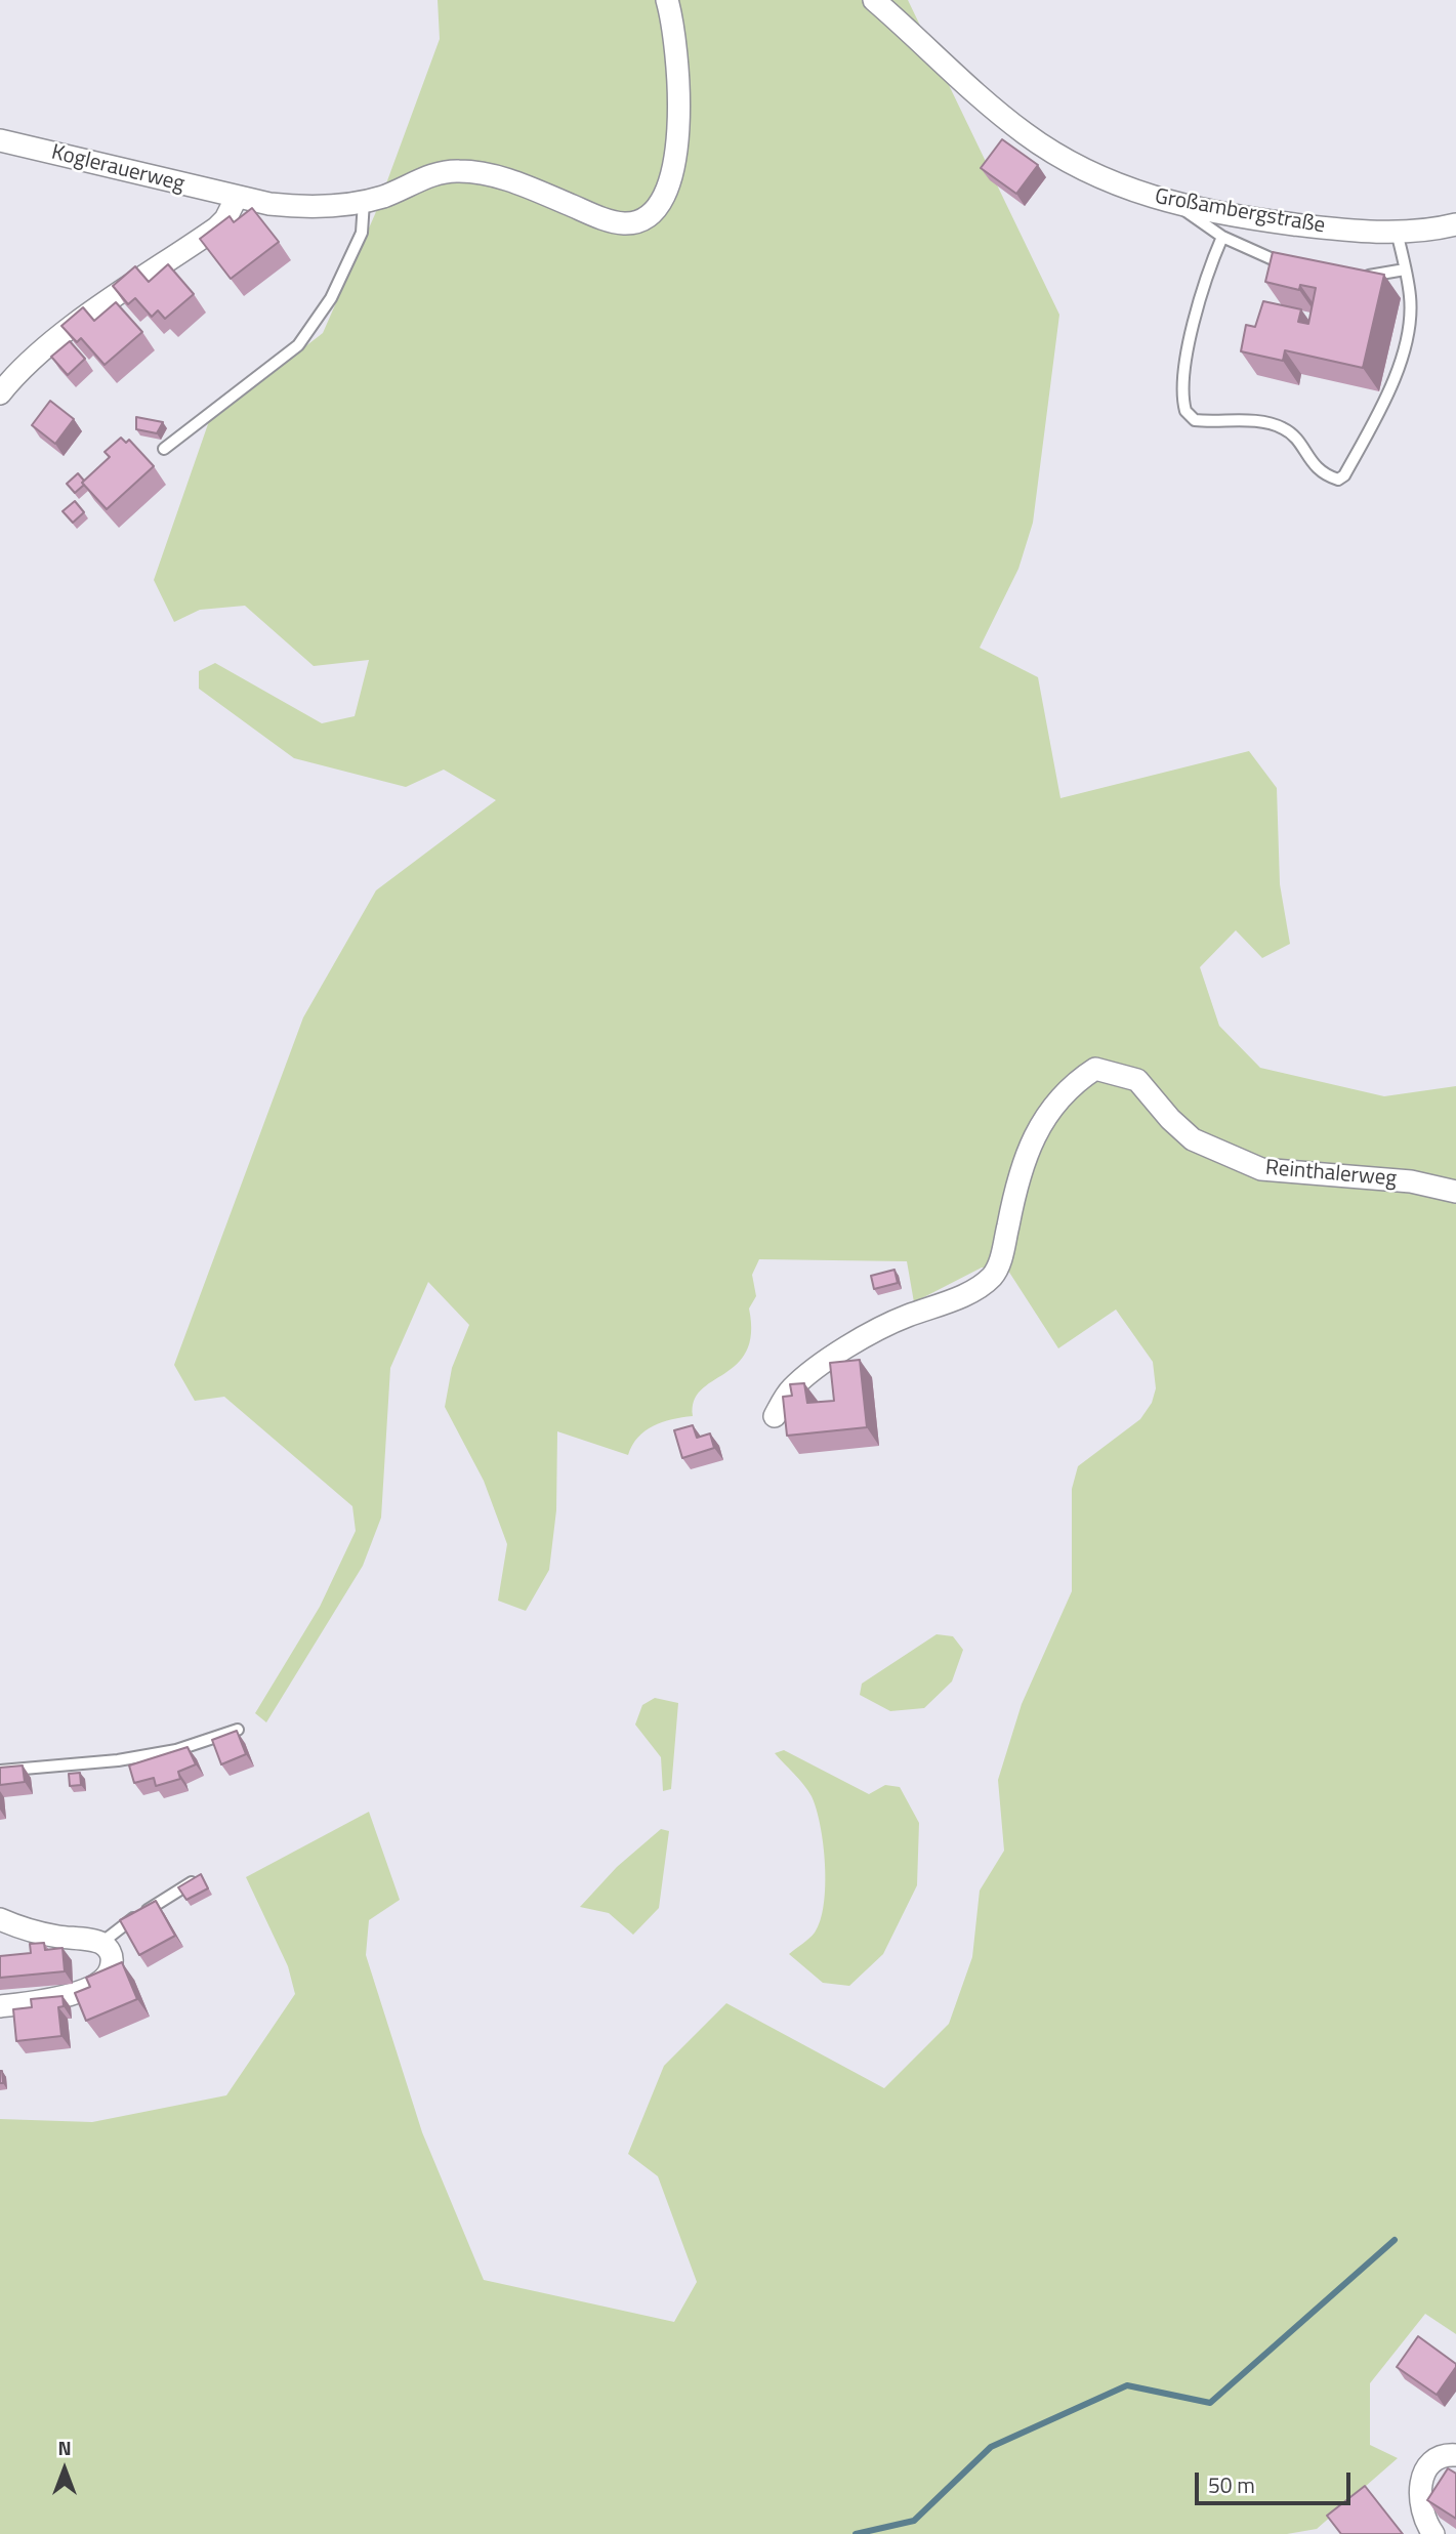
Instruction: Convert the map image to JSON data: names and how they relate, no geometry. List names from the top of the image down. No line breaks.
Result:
{"streets":{"street":["Koglerauerweg","Großambergstraße","Reinthalerweg"]},"scale_bar":"50 m","north":"top"}
